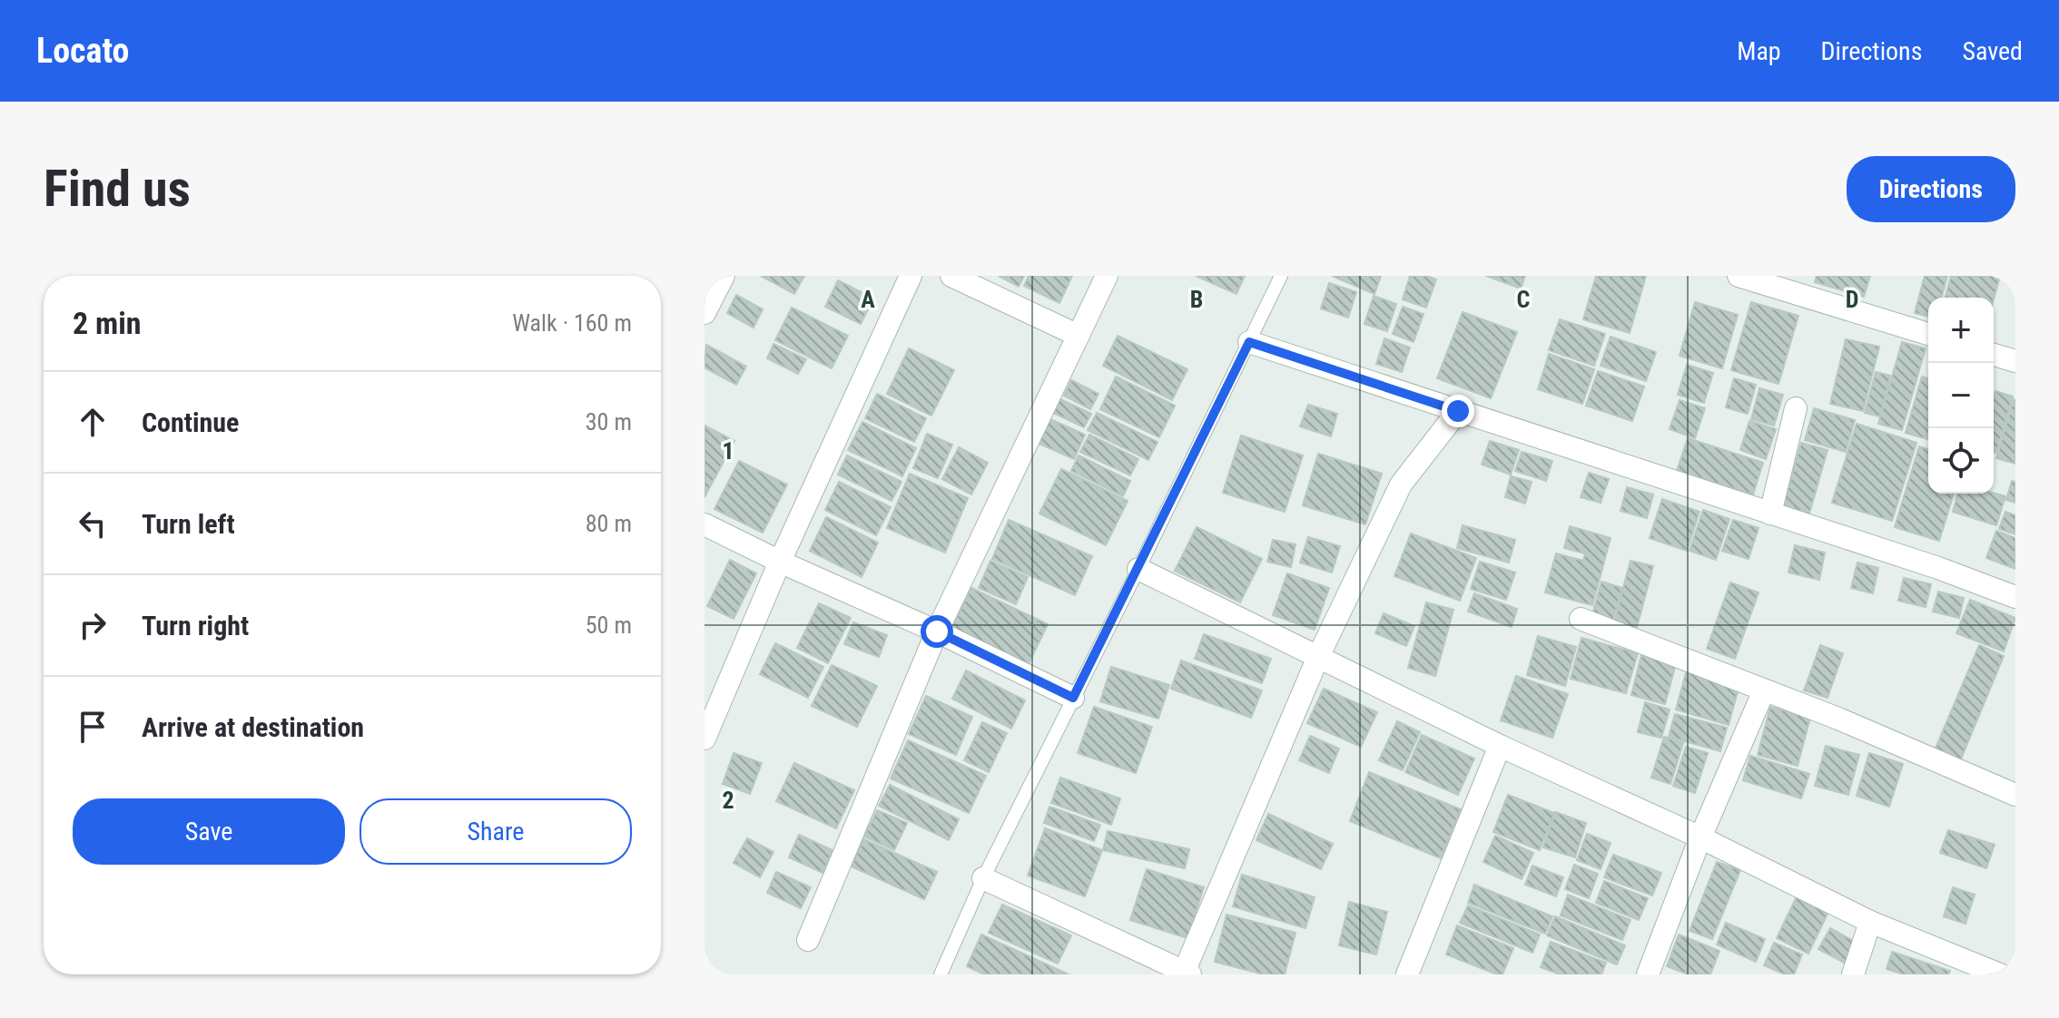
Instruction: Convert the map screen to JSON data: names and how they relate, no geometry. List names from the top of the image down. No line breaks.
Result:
{"page":{"header":"Locato","nav":["Map","Directions","Saved"],"buttons":["Directions",["Save","Share"]],"title":"Find us","heading":["2 min","Walk · 160 m"],"map_buttons":["+","−"],"list":[["Continue","30 m"],["Turn left","80 m"],["Turn right","50 m"],"Arrive at destination"]},"grid":{"columns":["A","B","C","D"],"rows":["1","2"]}}
